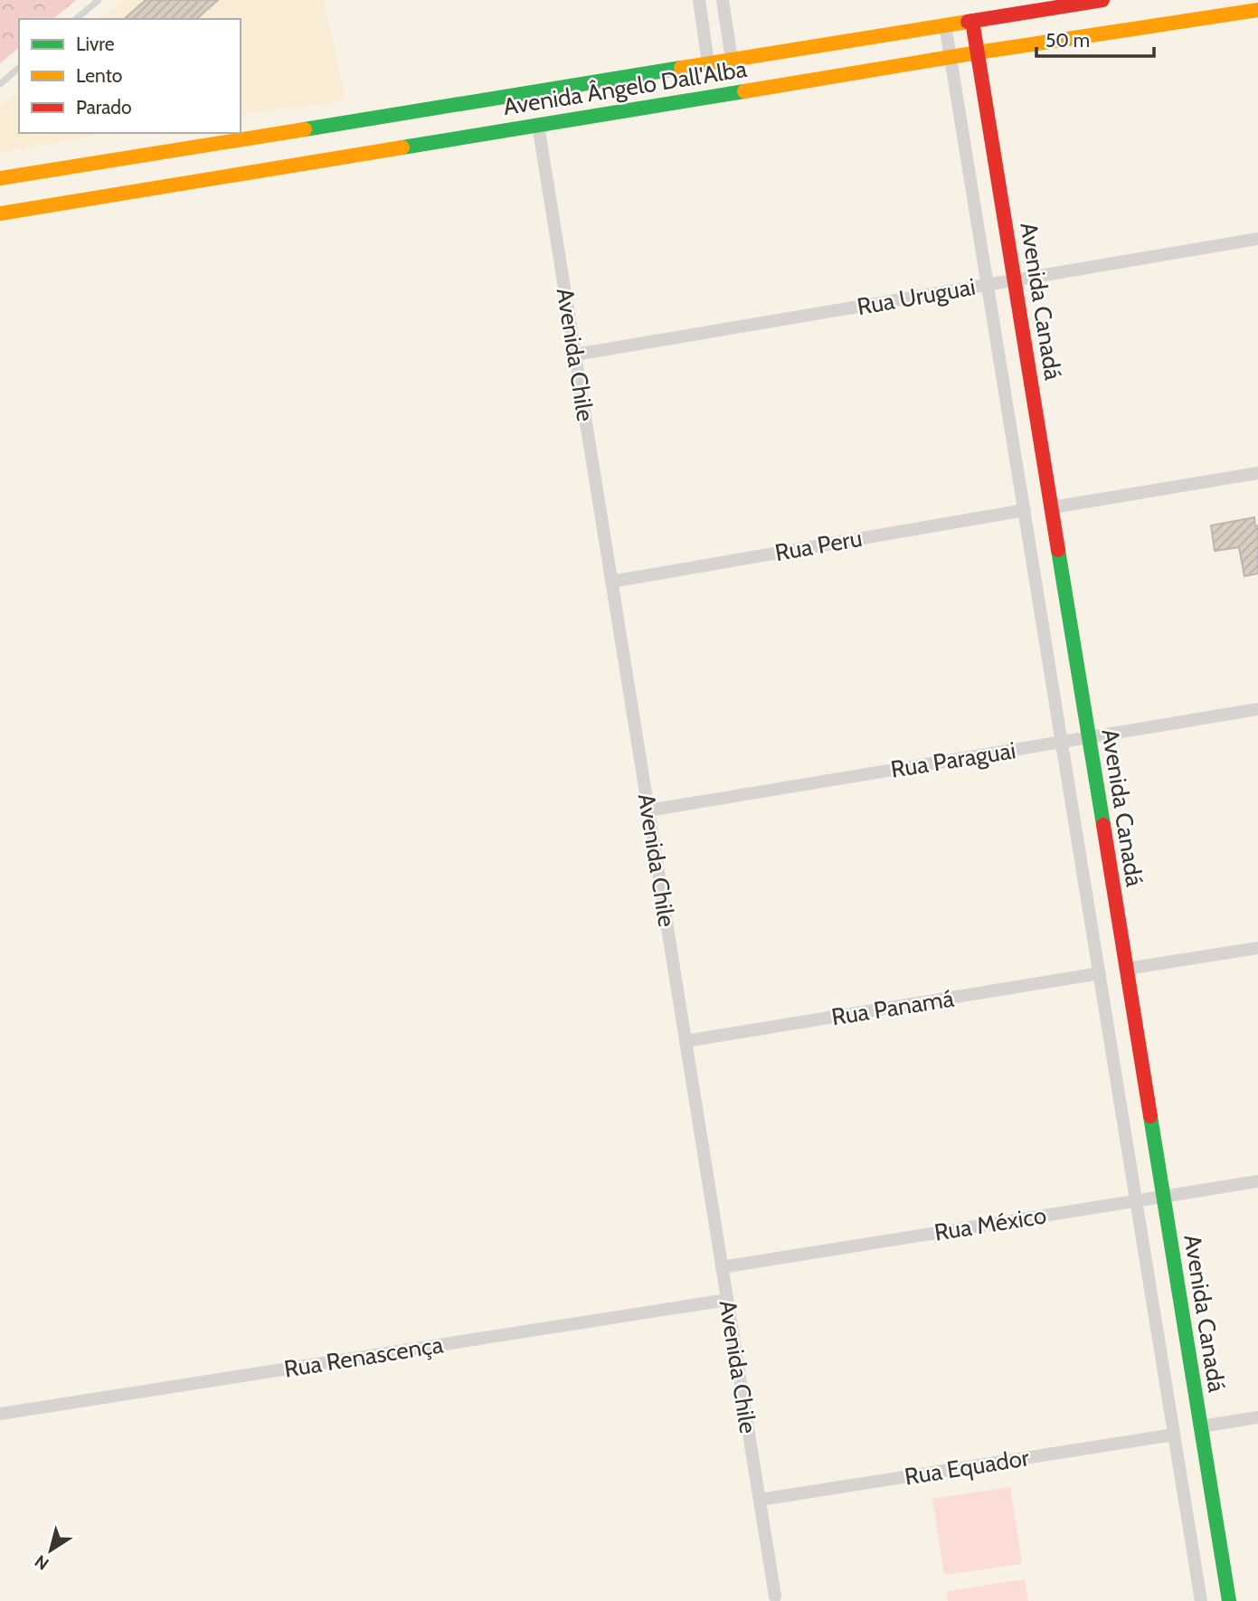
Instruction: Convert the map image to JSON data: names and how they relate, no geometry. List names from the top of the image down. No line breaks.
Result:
{"streets":{"main road":["Avenida Ângelo Dall'Alba","Avenida Canadá"],"street":["Rua Uruguai","Avenida Chile","Rua Peru","Rua Paraguai","Rua Panamá","Rua México","Rua Renascença","Rua Equador"]},"crossings":[["Avenida Ângelo Dall'Alba","Avenida Canadá"],["Avenida Ângelo Dall'Alba","Avenida Chile"],["Rua Uruguai","Avenida Canadá"],["Rua Uruguai","Avenida Chile"],["Avenida Canadá","Rua Peru"],["Avenida Canadá","Rua Paraguai"],["Avenida Canadá","Rua Panamá"],["Avenida Canadá","Rua México"],["Avenida Canadá","Rua Equador"],["Avenida Chile","Rua Peru"],["Avenida Chile","Rua Paraguai"],["Avenida Chile","Rua Panamá"],["Avenida Chile","Rua México"],["Avenida Chile","Rua Renascença"],["Avenida Chile","Rua Equador"]],"legend":["Livre","Lento","Parado"],"scale_bar":"50 m","north":"bottom left"}
